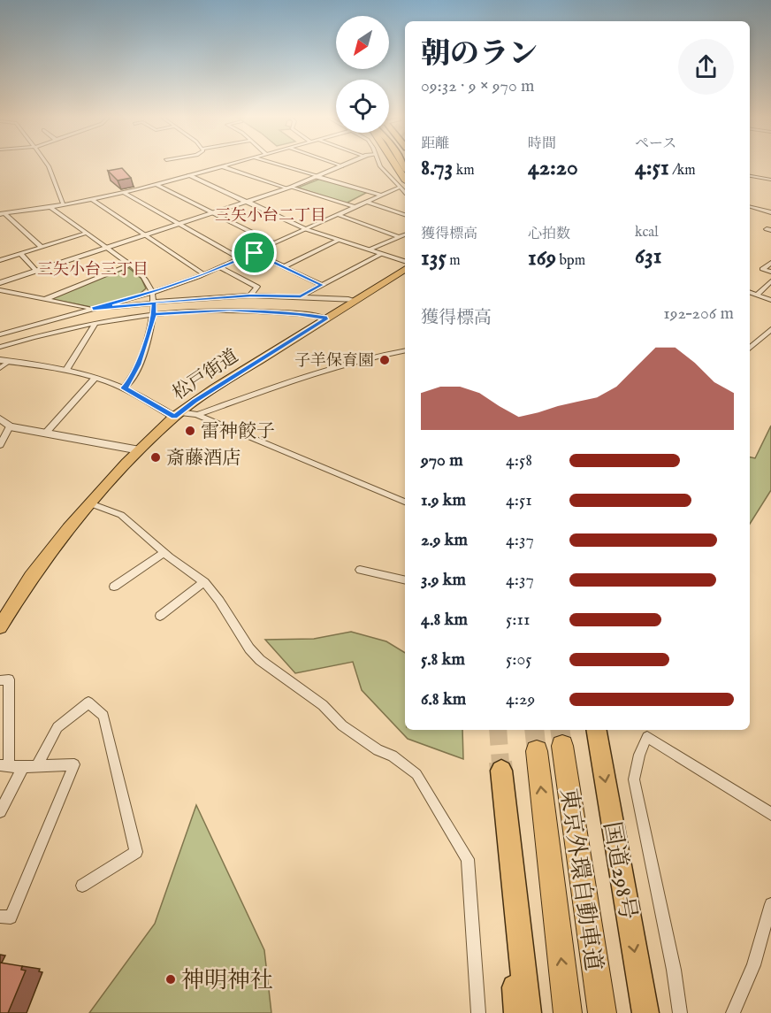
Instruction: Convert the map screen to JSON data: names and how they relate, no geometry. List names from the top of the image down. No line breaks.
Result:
{"streets":{"highway":["国道298号","東京外環自動車道"],"main road":["松戸街道"]},"districts":["三矢小台二丁目","三矢小台三丁目"],"places":["子羊保育園","雷神餃子","斎藤酒店","神明神社"],"north":"bottom left","page":{"heading":["朝のラン","09:32 · 9 × 970 m"],"stats":[["距離","8.73 km"],["時間","42:20"],["ペース","4:51 /km"],["獲得標高","135 m"],["心拍数","169 bpm"],["kcal","631"]],"chart":["獲得標高","192–206 m"],"list":[{"name":"970 m","note":"4:58"},{"name":"1.9 km","note":"4:51"},{"name":"2.9 km","note":"4:37"},{"name":"3.9 km","note":"4:37"},{"name":"4.8 km","note":"5:11"},{"name":"5.8 km","note":"5:05"},{"name":"6.8 km","note":"4:29"}]}}
